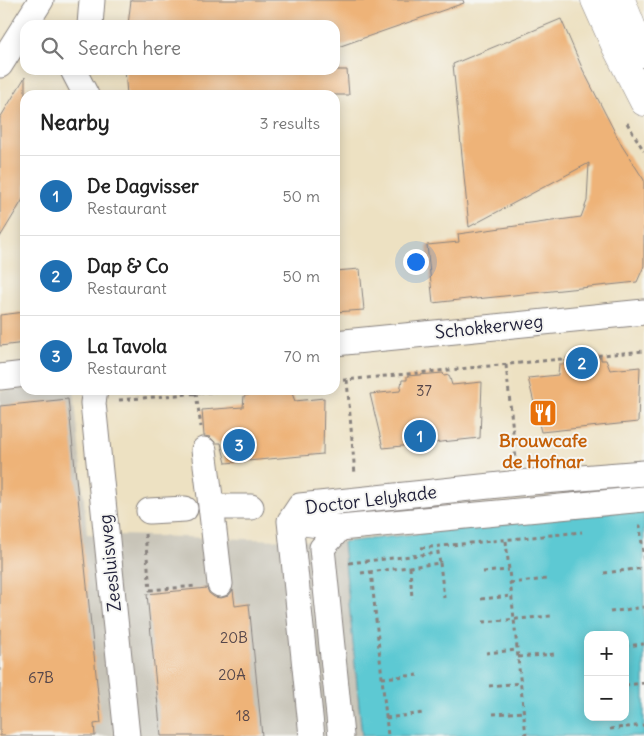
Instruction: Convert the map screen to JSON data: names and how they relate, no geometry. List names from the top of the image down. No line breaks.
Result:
{"streets":{"street":["Schokkerweg","Doctor Lelykade","Zeesluisweg"]},"places":{"restaurant":["Brouwcafe de Hofnar"]},"house_numbers":["37","20B","20A","67B","18"],"page":{"search":"Search here","heading":["Nearby","3 results"],"list":[{"mark":"1","name":"De Dagvisser","note":"Restaurant","value":"50 m"},{"mark":"2","name":"Dap & Co","note":"Restaurant","value":"50 m"},{"mark":"3","name":"La Tavola","note":"Restaurant","value":"70 m"}],"pins":["2","1","3"],"map_buttons":["+","−"]}}
